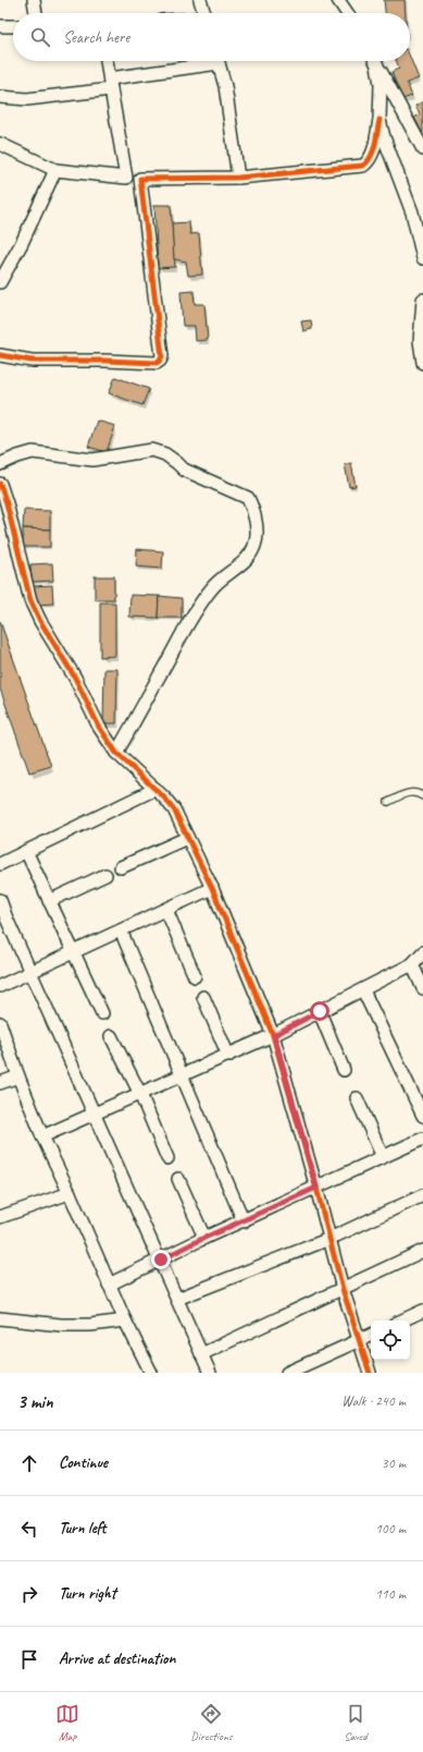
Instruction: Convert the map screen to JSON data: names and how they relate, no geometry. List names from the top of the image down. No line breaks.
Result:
{"page":{"search":"Search here","heading":["3 min","Walk · 240 m"],"list":[["Continue","30 m"],["Turn left","100 m"],["Turn right","110 m"],"Arrive at destination"],"nav":["Map","Directions","Saved"]}}
